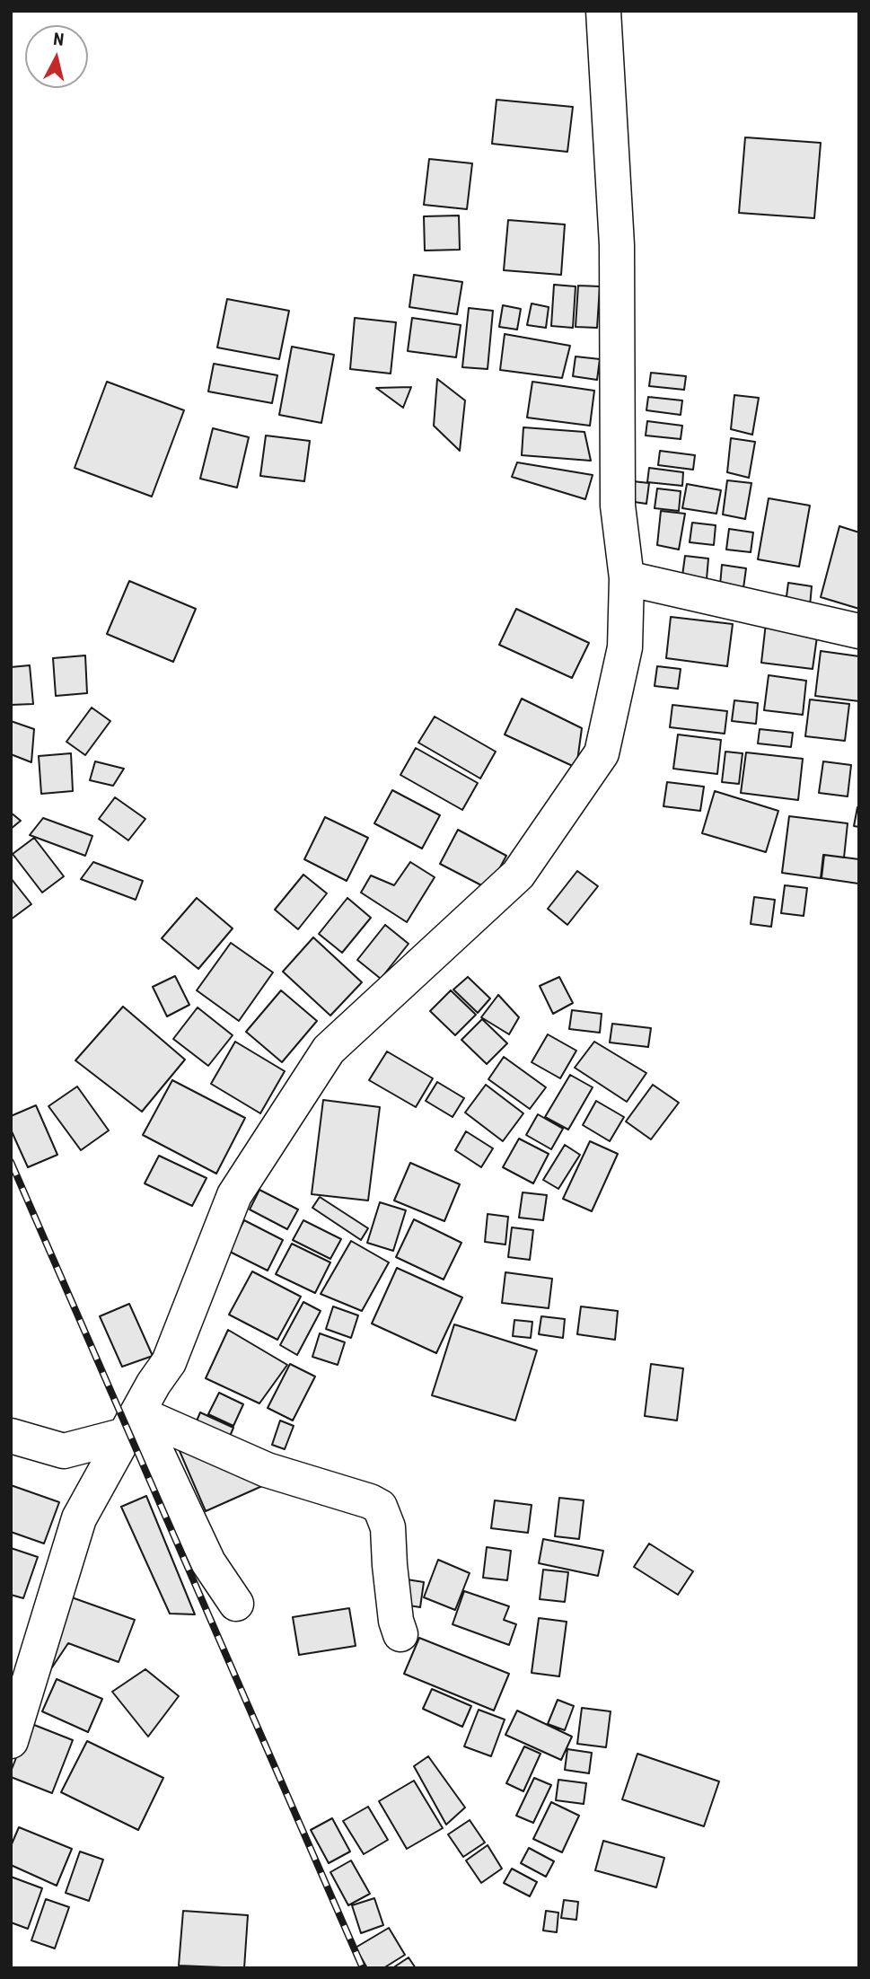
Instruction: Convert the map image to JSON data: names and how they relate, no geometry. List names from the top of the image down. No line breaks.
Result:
{"north":"top"}
